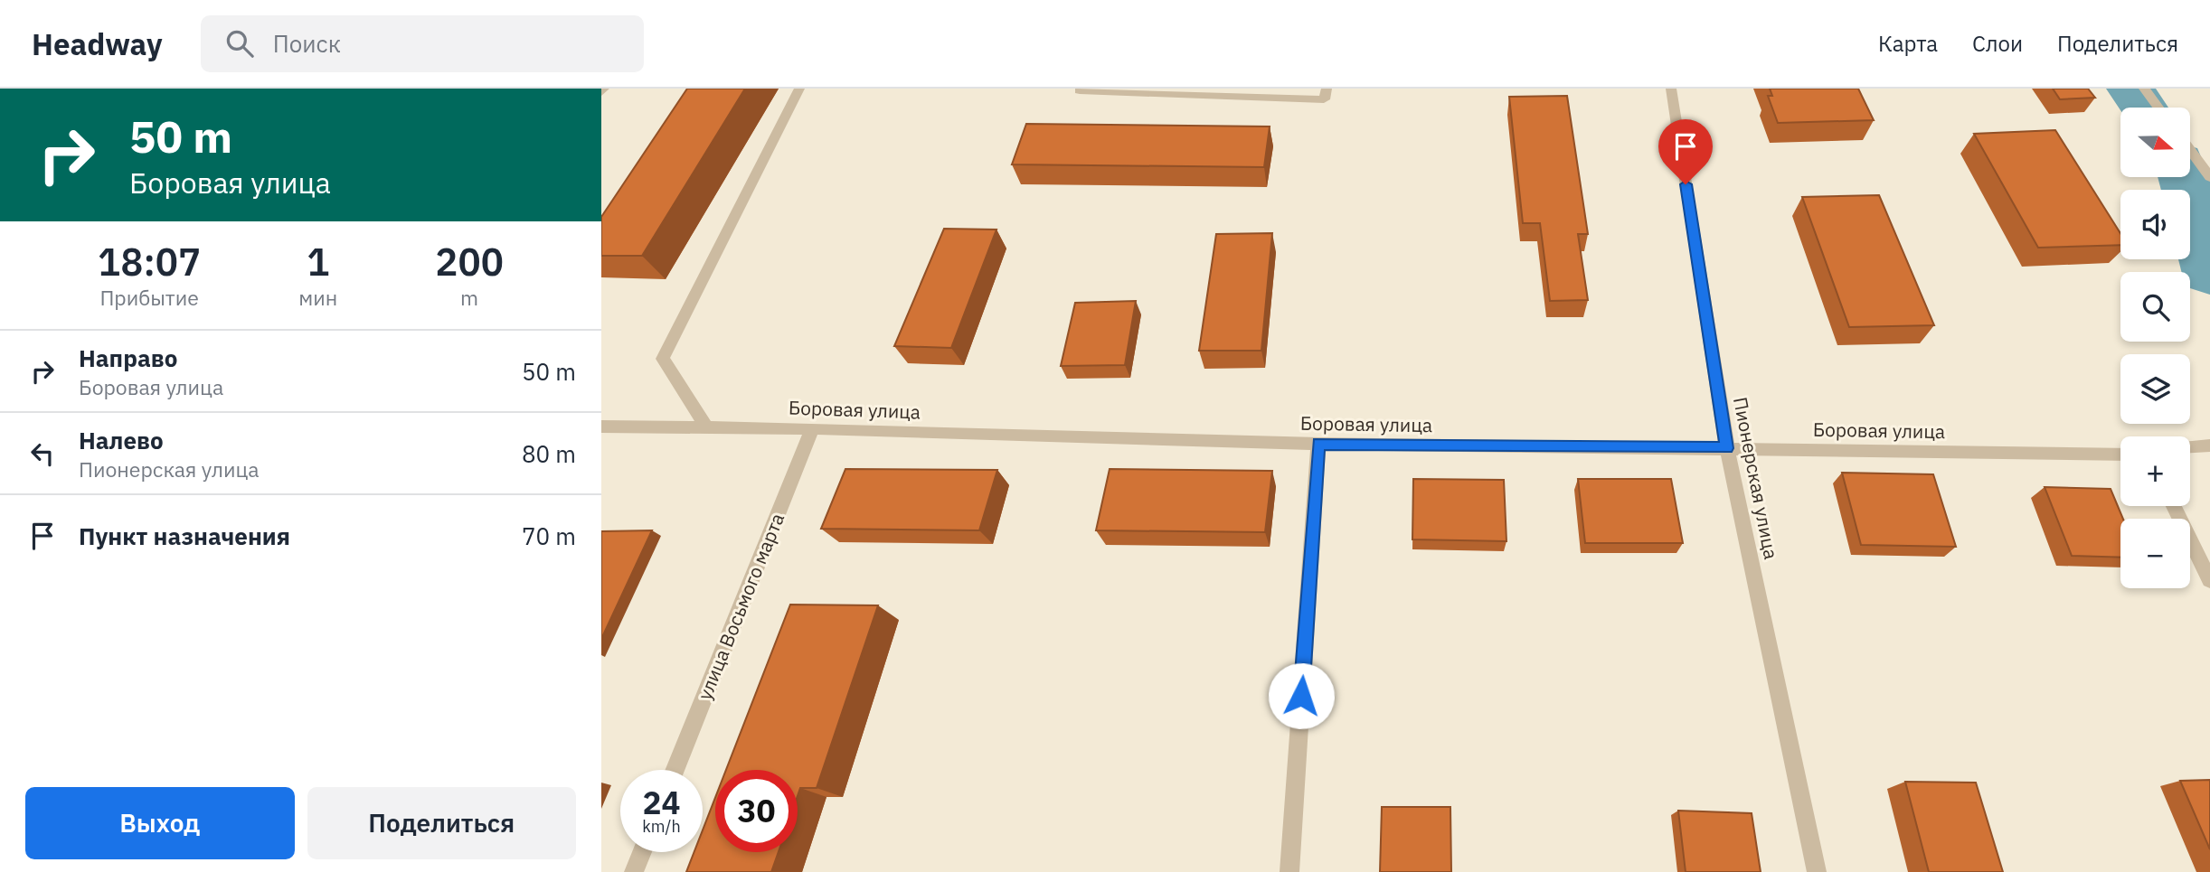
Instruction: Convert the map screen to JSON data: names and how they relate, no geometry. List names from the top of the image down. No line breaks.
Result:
{"streets":{"street":["Боровая улица","Пионерская улица","улица Восьмого марта"]},"crossings":[["Боровая улица","Пионерская улица"],["Боровая улица","улица Восьмого марта"]],"north":"right","page":{"header":"Headway","search":"Поиск","nav":["Карта","Слои","Поделиться"],"turn":["50 m","Боровая улица"],"map_buttons":["+","−"],"eta":["18:07","Прибытие","1","мин","200","m"],"list":[{"name":"Направо","note":"Боровая улица","value":"50 m"},{"name":"Налево","note":"Пионерская улица","value":"80 m"},{"name":"Пункт назначения","value":"70 m"}],"speed":"24 km/h","limit":"30","buttons":["Выход","Поделиться"]}}
